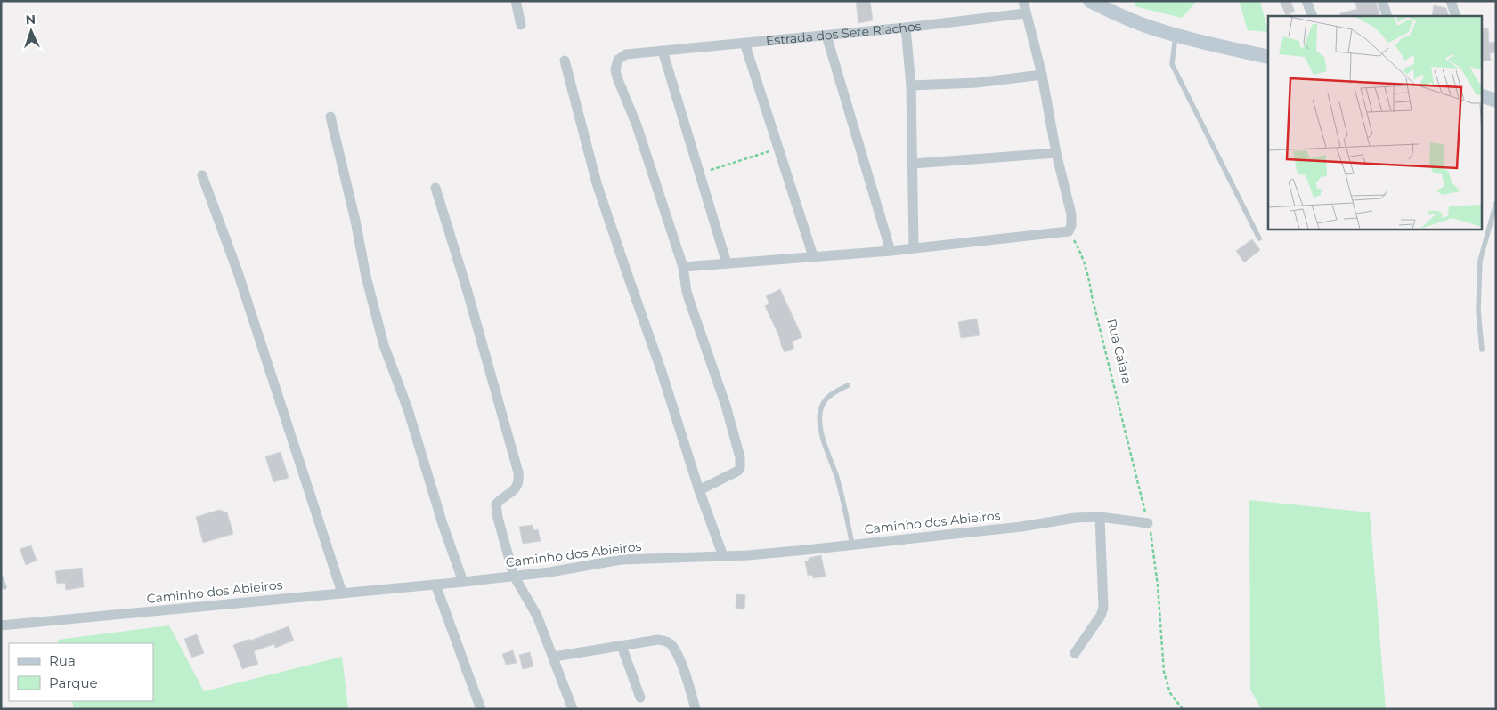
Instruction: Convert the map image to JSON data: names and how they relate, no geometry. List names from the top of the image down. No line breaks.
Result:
{"streets":{"street":["Estrada dos Sete Riachos","Caminho dos Abieiros"],"path":["Rua Caiara"]},"crossings":[["Rua Caiara","Caminho dos Abieiros"]],"legend":["Rua","Parque"],"north":"top"}
